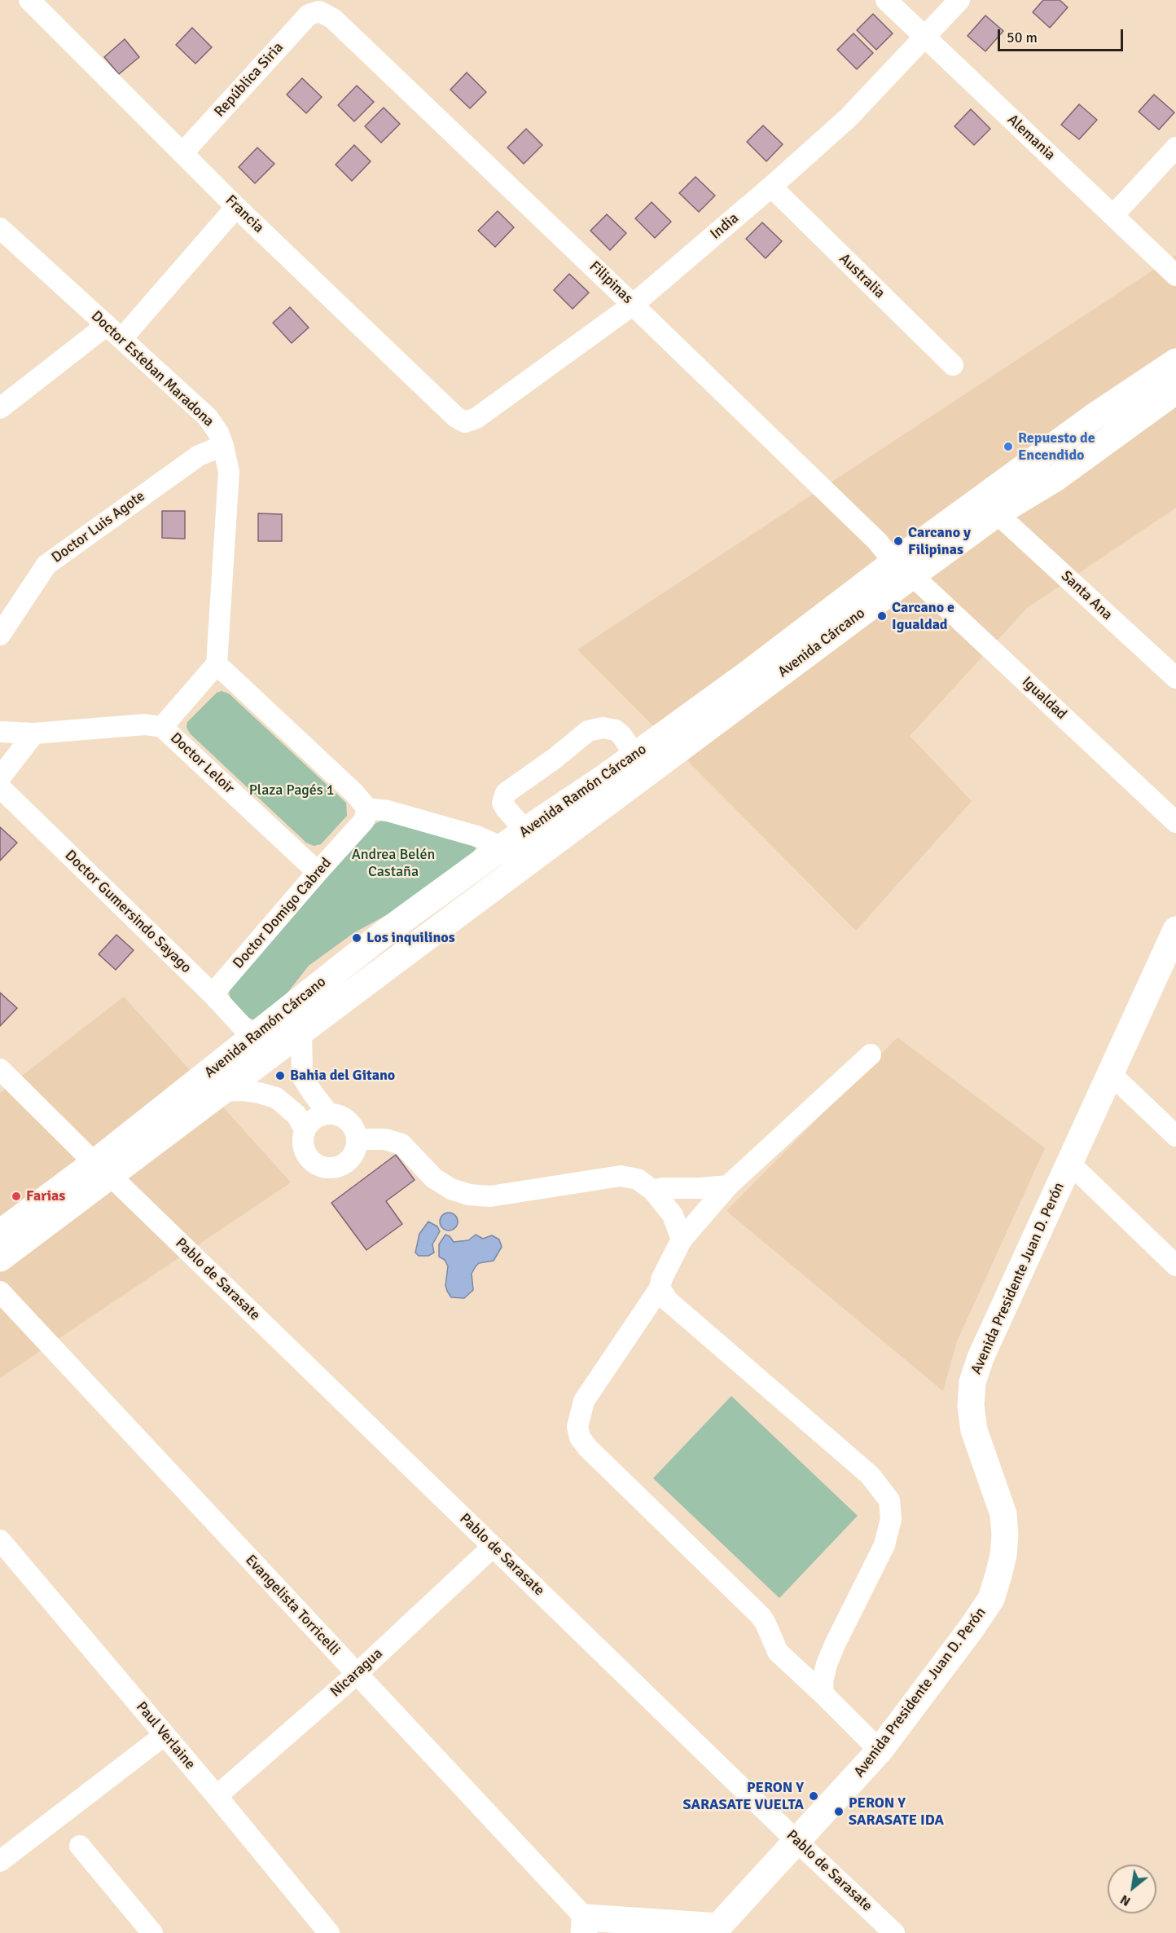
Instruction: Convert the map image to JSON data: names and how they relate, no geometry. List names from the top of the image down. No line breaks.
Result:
{"streets":{"main road":["Avenida Cárcano","Avenida Ramón Cárcano","Avenida Presidente Juan D. Perón","Evangelista Torricelli"],"street":["República Siria","Alemania","Francia","India","Australia","Filipinas","Doctor Esteban Maradona","Doctor Luis Agote","Santa Ana","Igualdad","Doctor Leloir","Doctor Gumersindo Sayago","Doctor Domigo Cabred","Pablo de Sarasate","Nicaragua","Paul Verlaine"]},"crossings":[["República Siria","Francia"],["República Siria","Filipinas"],["Alemania","India"],["Francia","India"],["India","Australia"],["India","Filipinas"],["Filipinas","Avenida Cárcano"],["Filipinas","Igualdad"],["Doctor Esteban Maradona","Doctor Luis Agote"],["Santa Ana","Avenida Cárcano"],["Avenida Cárcano","Igualdad"],["Avenida Cárcano","Avenida Ramón Cárcano"],["Doctor Leloir","Doctor Domigo Cabred"],["Avenida Ramón Cárcano","Doctor Gumersindo Sayago"],["Avenida Ramón Cárcano","Pablo de Sarasate"],["Doctor Gumersindo Sayago","Doctor Domigo Cabred"],["Avenida Presidente Juan D. Perón","Pablo de Sarasate"],["Avenida Presidente Juan D. Perón","Evangelista Torricelli"],["Pablo de Sarasate","Nicaragua"],["Evangelista Torricelli","Nicaragua"],["Nicaragua","Paul Verlaine"]],"parks":["Plaza Pagés 1","Andrea Belén Castaña"],"places":["Repuesto de Encendido","Carcano y Filipinas","Carcano e Igualdad","Los inquilinos","Bahia del Gitano","Farias","PERON Y SARASATE VUELTA","PERON Y SARASATE IDA"],"scale_bar":"50 m","north":"bottom left"}
